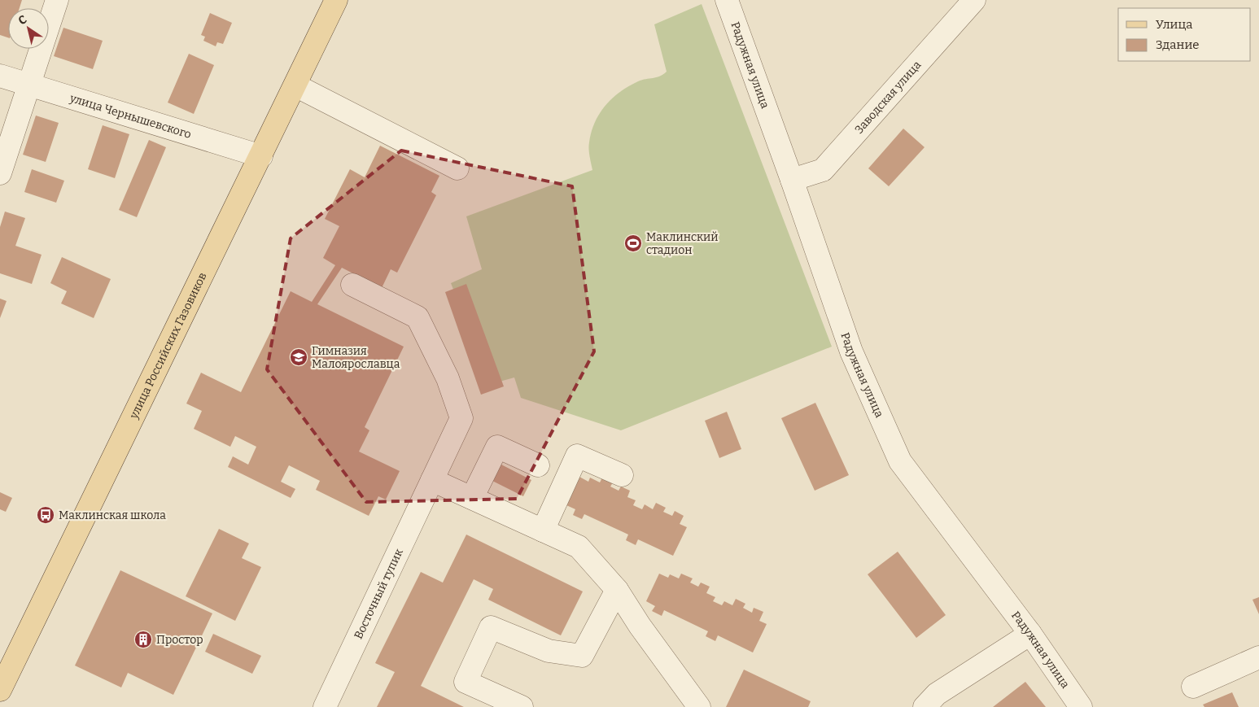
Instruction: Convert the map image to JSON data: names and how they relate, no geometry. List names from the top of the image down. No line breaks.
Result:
{"streets":{"main road":["улица Российских Газовиков"],"street":["Радужная улица","Заводская улица","улица Чернышевского","Восточный тупик"]},"crossings":[["Радужная улица","Заводская улица"],["улица Чернышевского","улица Российских Газовиков"]],"places":{"sports":["Маклинский стадион"],"school or university":["Гимназия Малоярославца"],"bus stop":["Маклинская школа"],"building":["Простор"]},"legend":["Улица","Здание"],"north":"top left"}
